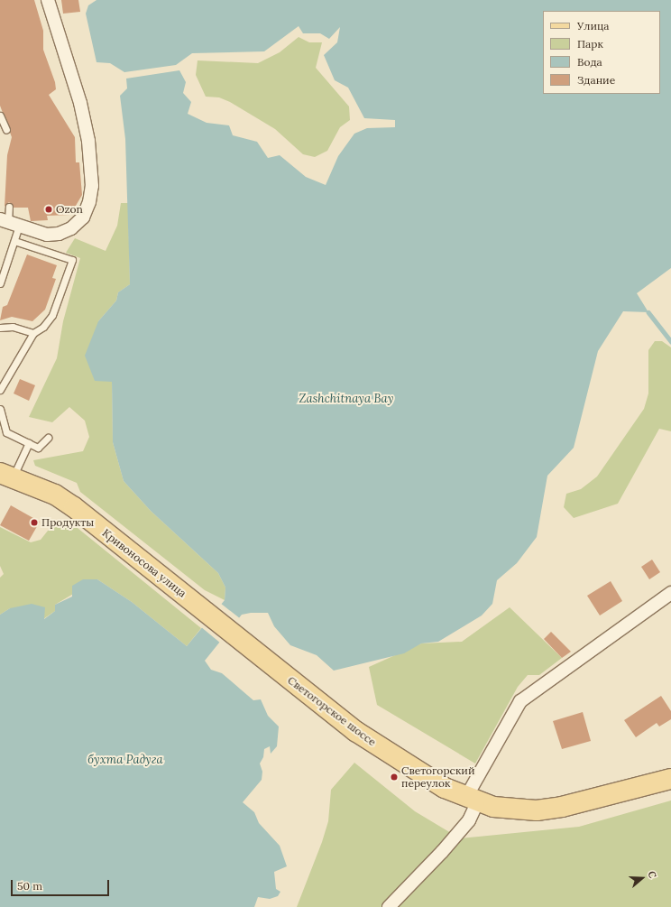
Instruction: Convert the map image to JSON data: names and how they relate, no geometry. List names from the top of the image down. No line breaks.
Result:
{"streets":{"main road":["Кривоносова улица","Светогорское шоссе"]},"crossings":[["Кривоносова улица","Светогорское шоссе"]],"water":["Zashchitnaya Bay","бухта Радуга"],"places":["Ozon","Продукты","Светогорский переулок"],"legend":["Улица","Парк","Вода","Здание"],"scale_bar":"50 m","north":"right"}
